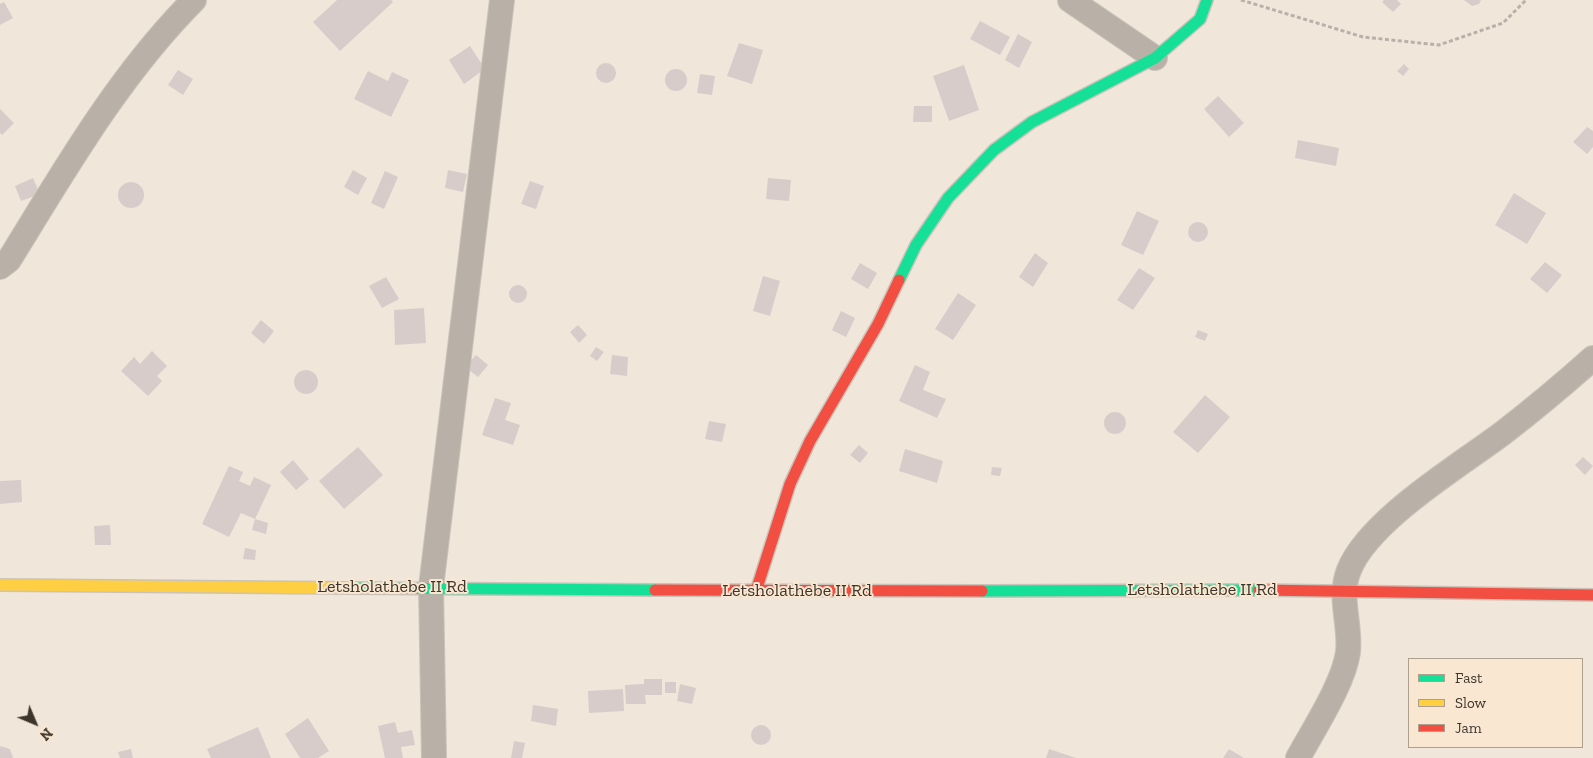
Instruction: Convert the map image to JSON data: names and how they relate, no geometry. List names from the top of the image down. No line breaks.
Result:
{"streets":{"street":["Letsholathebe II Rd"]},"legend":["Fast","Slow","Jam"],"north":"bottom right"}
